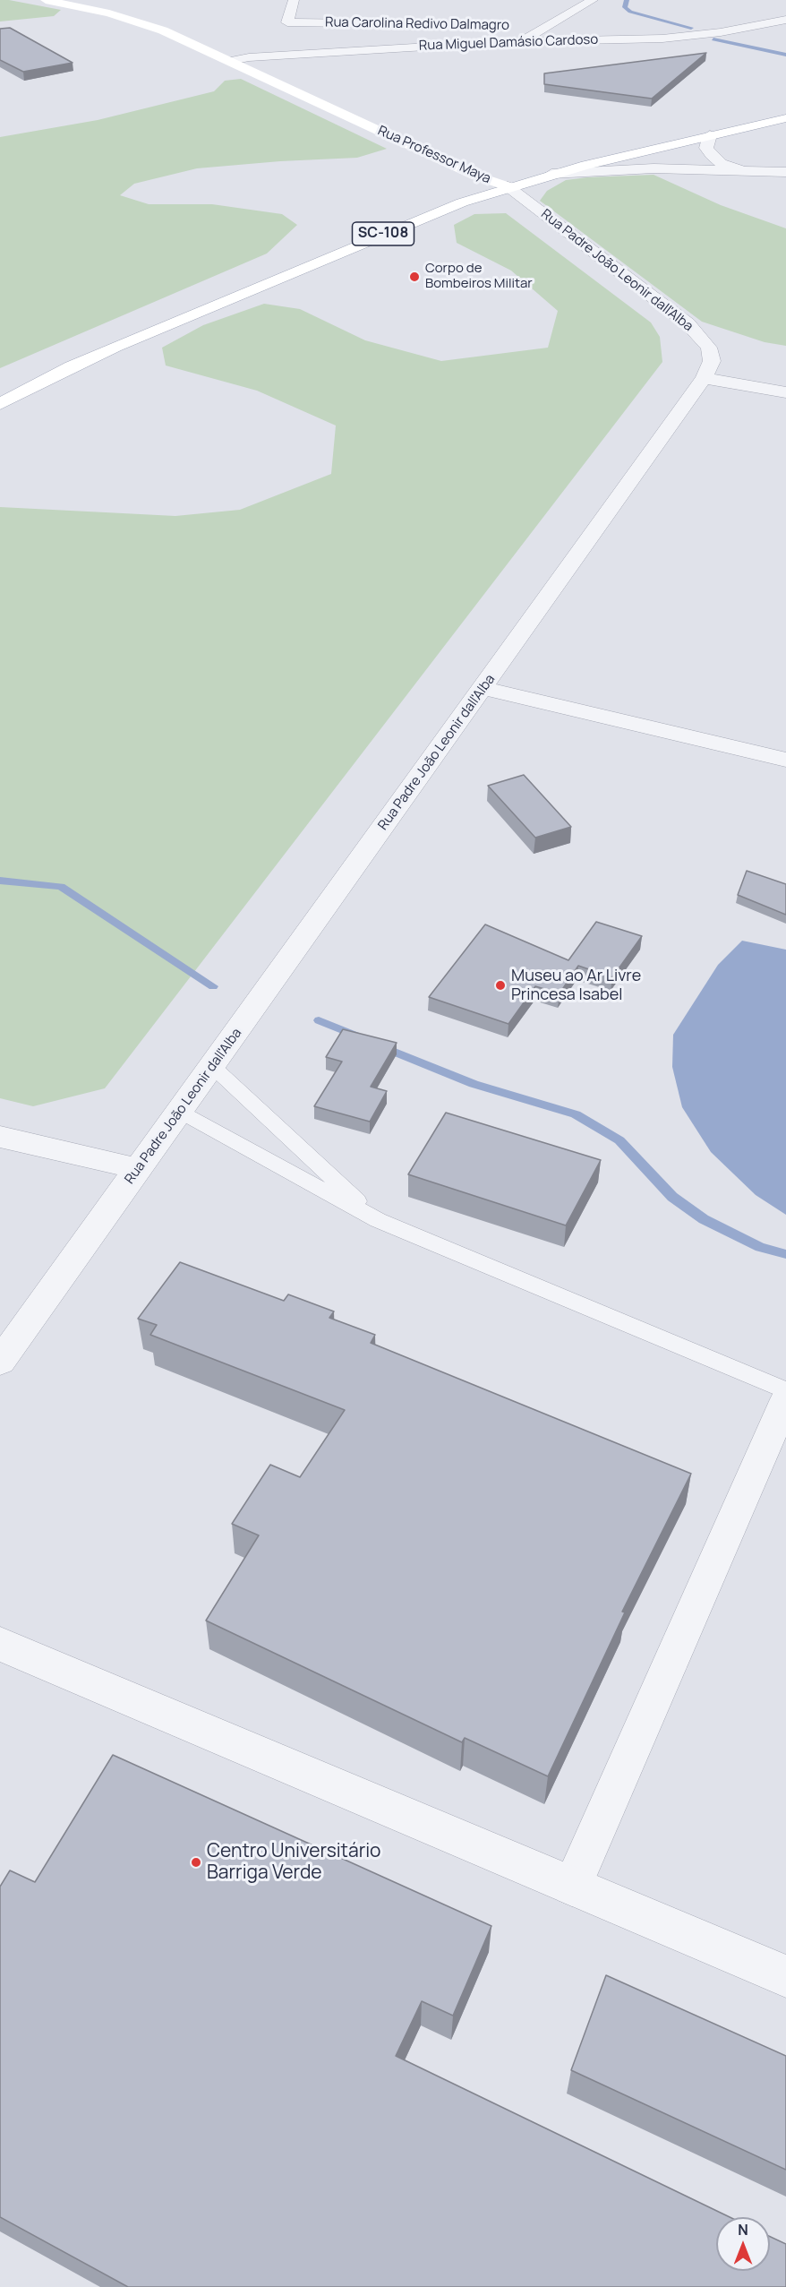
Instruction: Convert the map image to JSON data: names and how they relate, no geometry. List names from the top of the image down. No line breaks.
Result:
{"streets":{"main road":["Rua Professor Maya","SC-108"],"street":["Rua Carolina Redivo Dalmagro","Rua Miguel Damásio Cardoso","Rua Padre João Leonir dall'Alba"]},"crossings":[["Rua Carolina Redivo Dalmagro","Rua Miguel Damásio Cardoso"],["Rua Miguel Damásio Cardoso","Rua Professor Maya"],["Rua Professor Maya","SC-108"],["Rua Professor Maya","Rua Padre João Leonir dall'Alba"],["SC-108","Rua Padre João Leonir dall'Alba"]],"places":["Corpo de Bombeiros Militar","Museu ao Ar Livre Princesa Isabel","Centro Universitário Barriga Verde"],"north":"top"}
